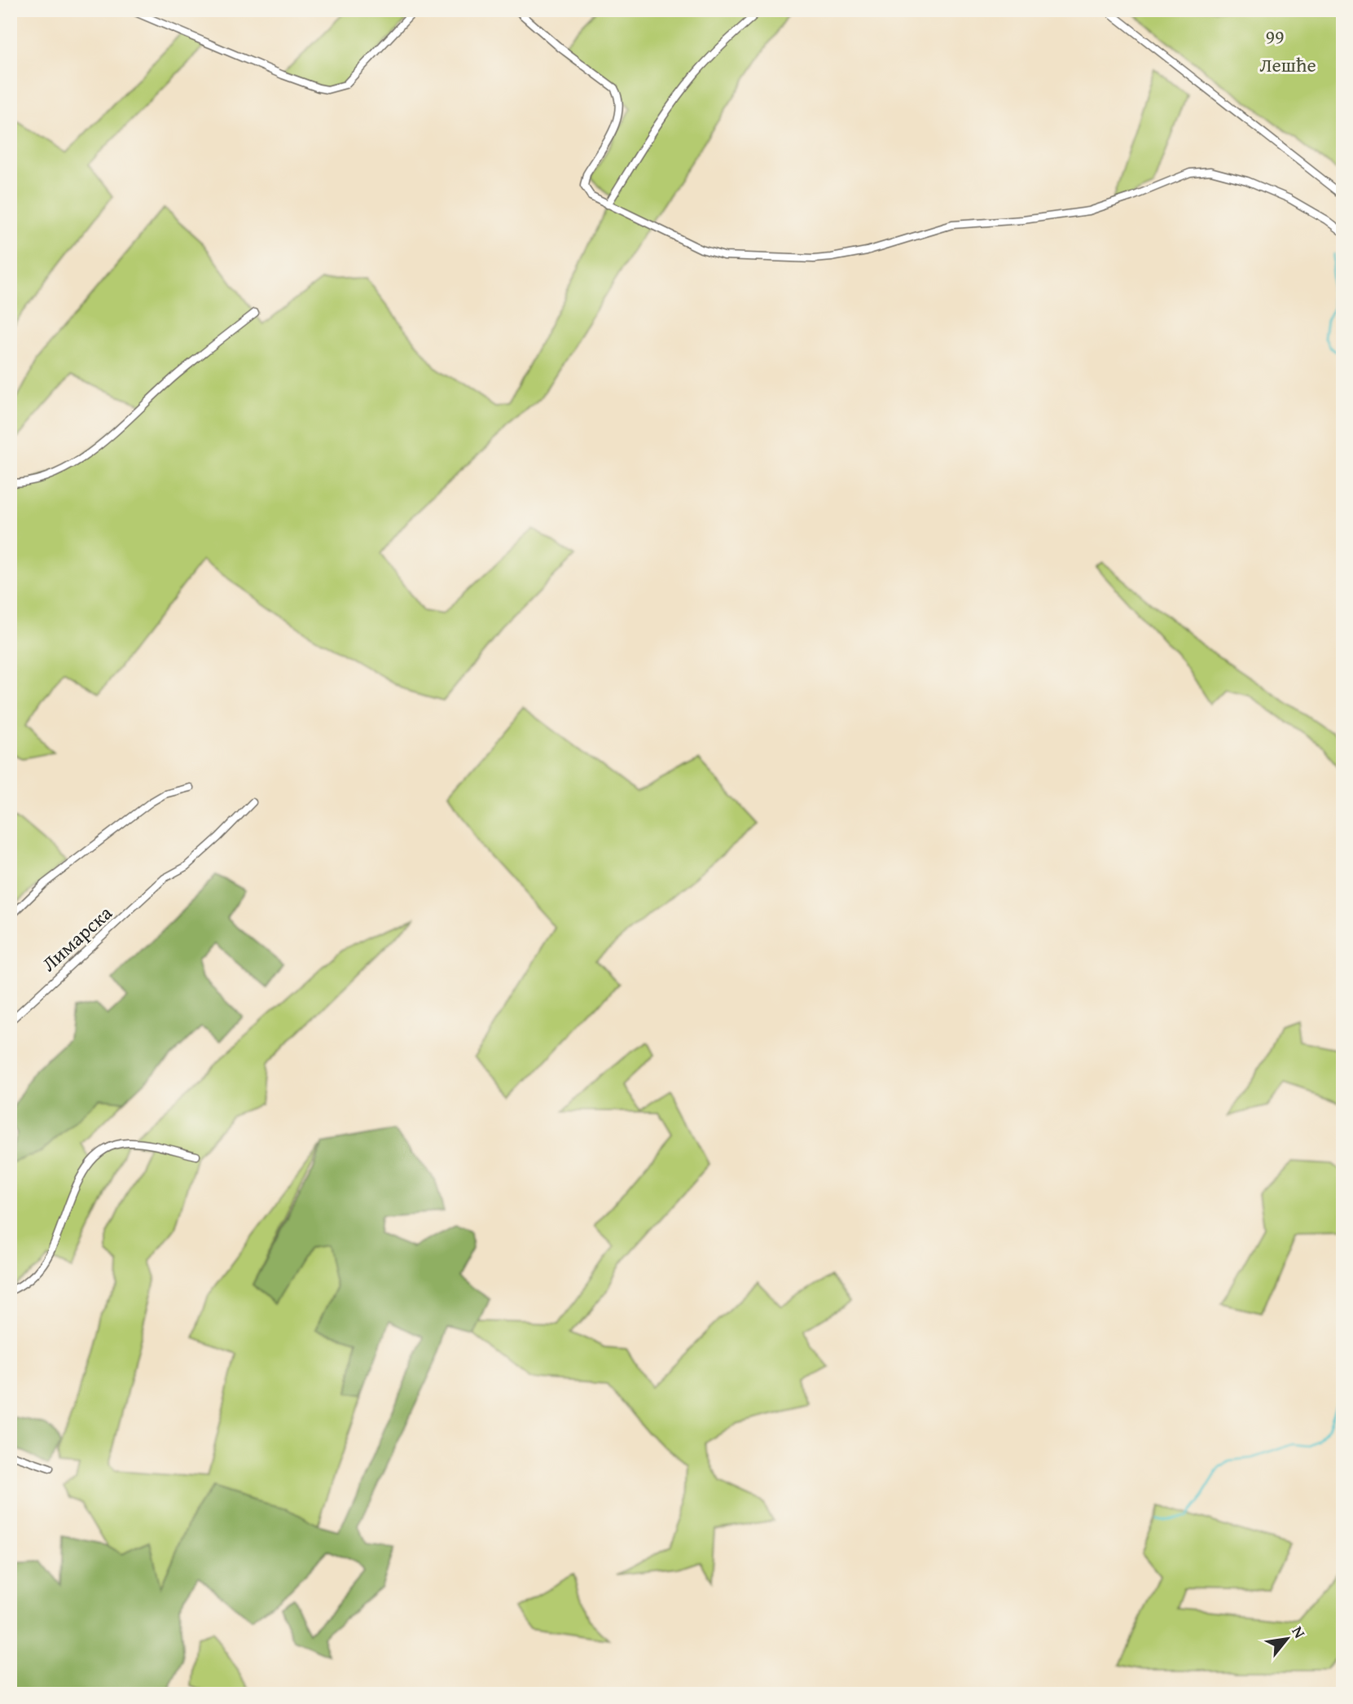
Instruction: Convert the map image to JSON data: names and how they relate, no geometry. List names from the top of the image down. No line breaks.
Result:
{"streets":{"street":["Лимарска"]},"parks":["99","Лешће"],"north":"top right"}
